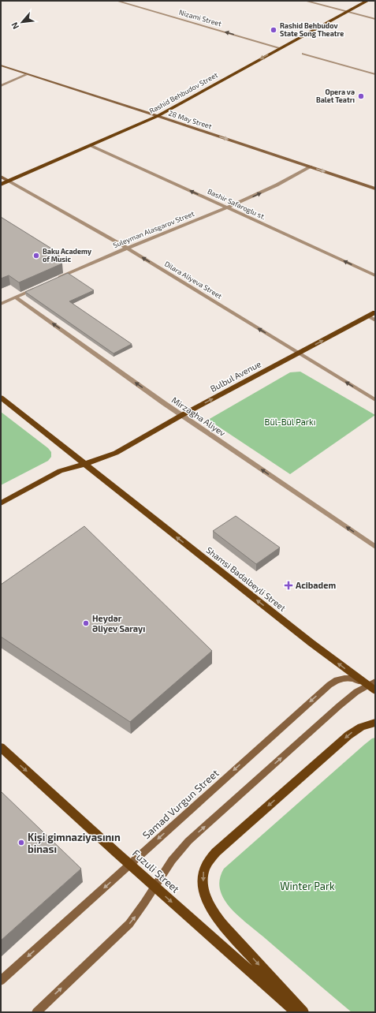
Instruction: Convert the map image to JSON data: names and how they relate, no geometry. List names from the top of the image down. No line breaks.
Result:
{"streets":{"main road":["Rashid Behbudov Street","28 May Street","Dilara Aliyeva Street","Bulbul Avenue","Shamsi Badalbeyli Street","Samad Vurgun Street","Fuzuli Street"],"street":["Nizami Street","Bashir Safaroglu st.","Suleyman Alasgarov Street","Mirzagha Aliyev"]},"crossings":[["Nizami Street","Rashid Behbudov Street"],["Rashid Behbudov Street","28 May Street"],["Rashid Behbudov Street","Bashir Safaroglu st."],["Rashid Behbudov Street","Dilara Aliyeva Street"],["28 May Street","Suleyman Alasgarov Street"],["Bashir Safaroglu st.","Suleyman Alasgarov Street"],["Suleyman Alasgarov Street","Dilara Aliyeva Street"],["Dilara Aliyeva Street","Bulbul Avenue"],["Bulbul Avenue","Mirzagha Aliyev"],["Bulbul Avenue","Shamsi Badalbeyli Street"],["Shamsi Badalbeyli Street","Samad Vurgun Street"],["Samad Vurgun Street","Fuzuli Street"]],"one_way":["Nizami Street","28 May Street","Bashir Safaroglu st.","Dilara Aliyeva Street","Bulbul Avenue","Mirzagha Aliyev","Shamsi Badalbeyli Street","Fuzuli Street"],"parks":["Bül-Bül Parkı","Winter Park"],"places":{"other":["Rashid Behbudov State Song Theatre","Opera və Balet Teatrı","Baku Academy of Music","Heydər Əliyev Sarayı","Kişi gimnaziyasının binası"],"health":["Acibadem"]},"north":"bottom left"}
